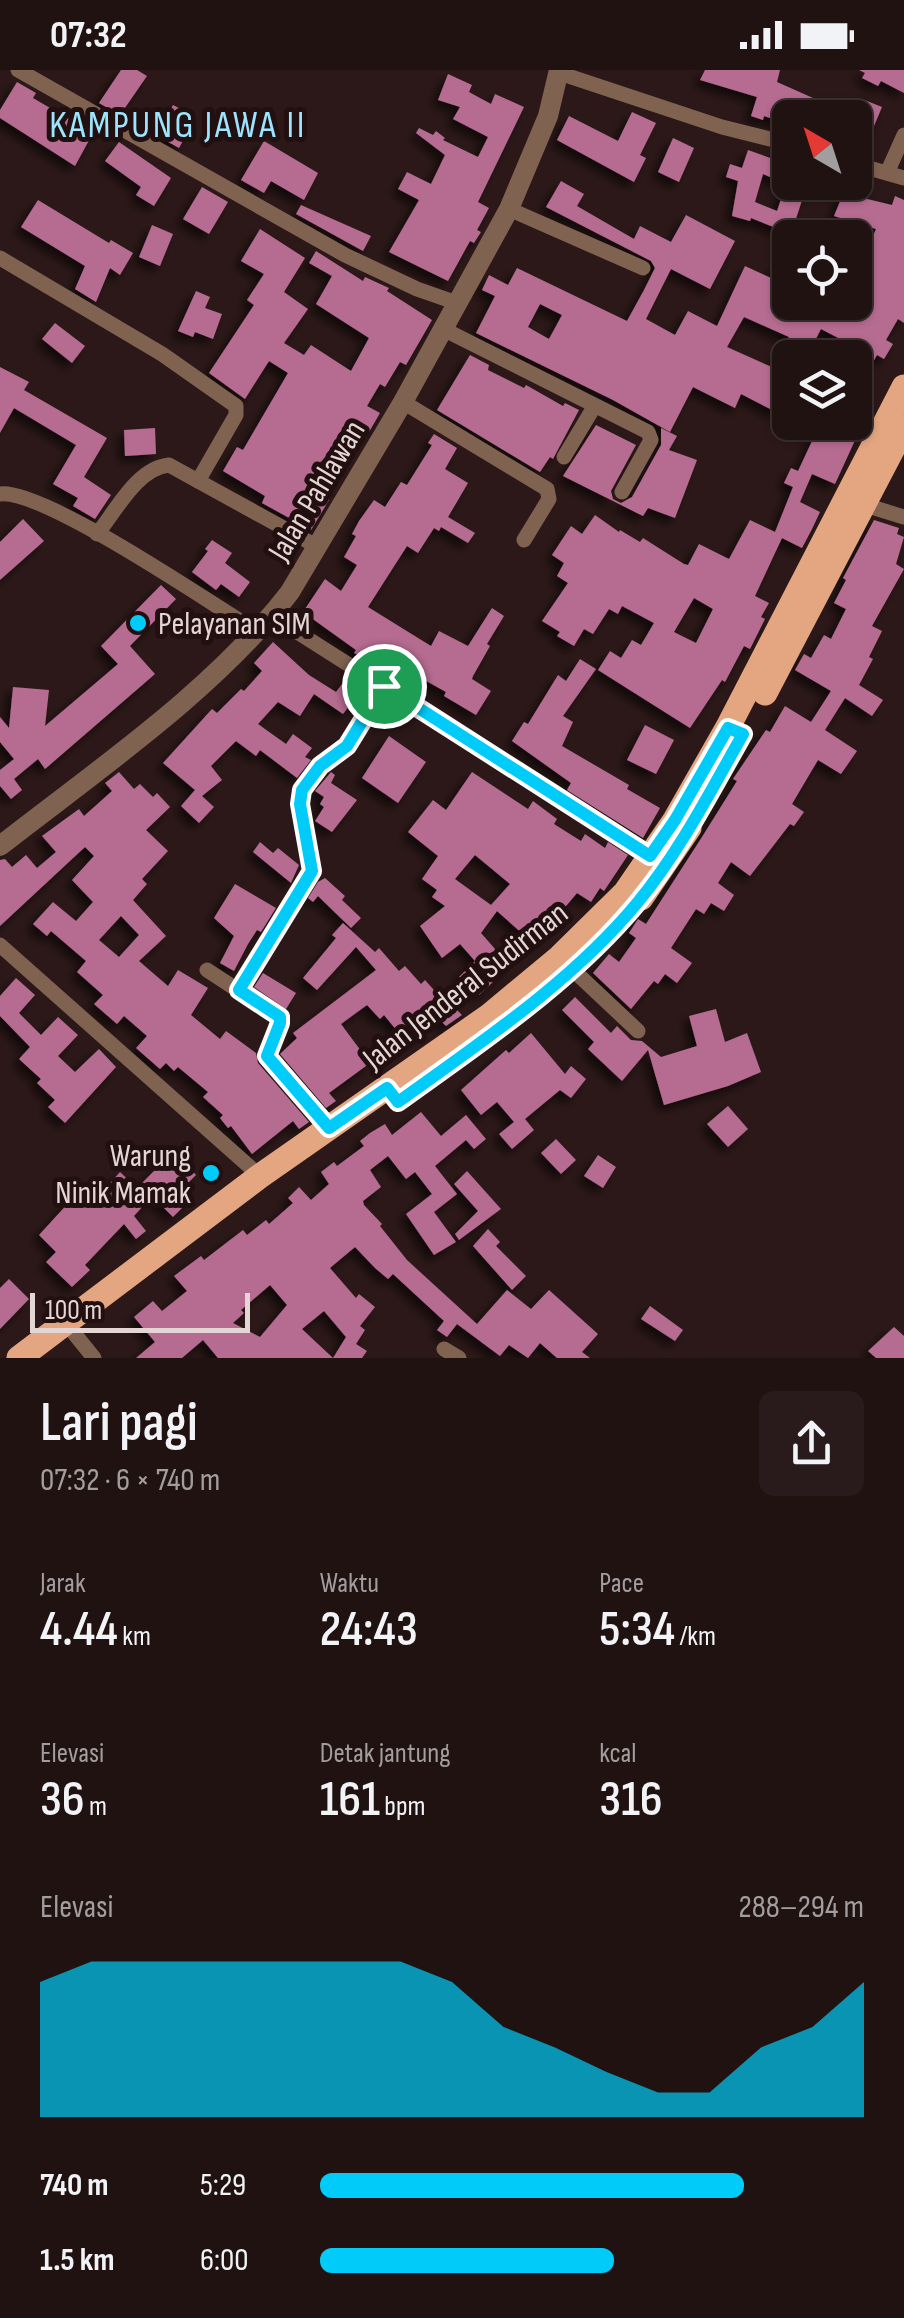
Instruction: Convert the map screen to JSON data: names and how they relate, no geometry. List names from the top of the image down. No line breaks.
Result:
{"streets":{"main road":["Jalan Jenderal Sudirman"],"street":["Jalan Pahlawan"]},"districts":["KAMPUNG JAWA II"],"places":["Pelayanan SIM","Warung Ninik Mamak"],"scale_bar":"100 m","north":"top left","page":{"status":"07:32","scale":"100 m","heading":["Lari pagi","07:32 · 6 × 740 m"],"stats":[["Jarak","4.44 km"],["Waktu","24:43"],["Pace","5:34 /km"],["Elevasi","36 m"],["Detak jantung","161 bpm"],["kcal","316"]],"chart":["Elevasi","288–294 m"],"list":[{"name":"740 m","note":"5:29"},{"name":"1.5 km","note":"6:00"}]}}
